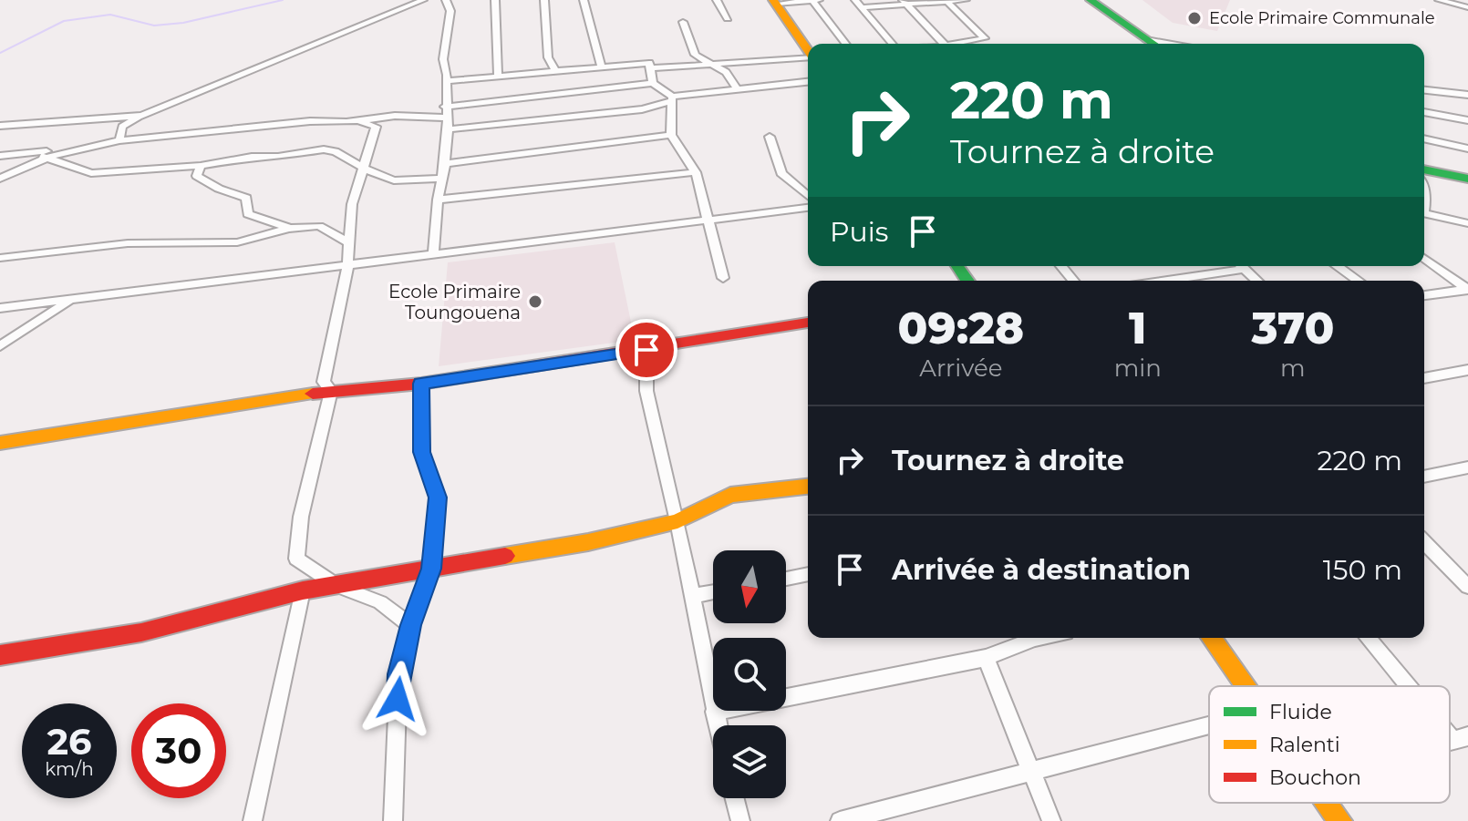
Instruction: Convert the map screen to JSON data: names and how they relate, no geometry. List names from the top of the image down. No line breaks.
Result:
{"places":["Ecole Primaire Communale","Ecole Primaire Toungouena"],"legend":["Fluide","Ralenti","Bouchon"],"north":"bottom","page":{"turn":["220 m","Tournez à droite"],"then":"Puis","eta":["09:28","Arrivée","1","min","370","m"],"list":[{"name":"Tournez à droite","value":"220 m"},{"name":"Arrivée à destination","value":"150 m"}],"speed":"26 km/h","limit":"30"}}
